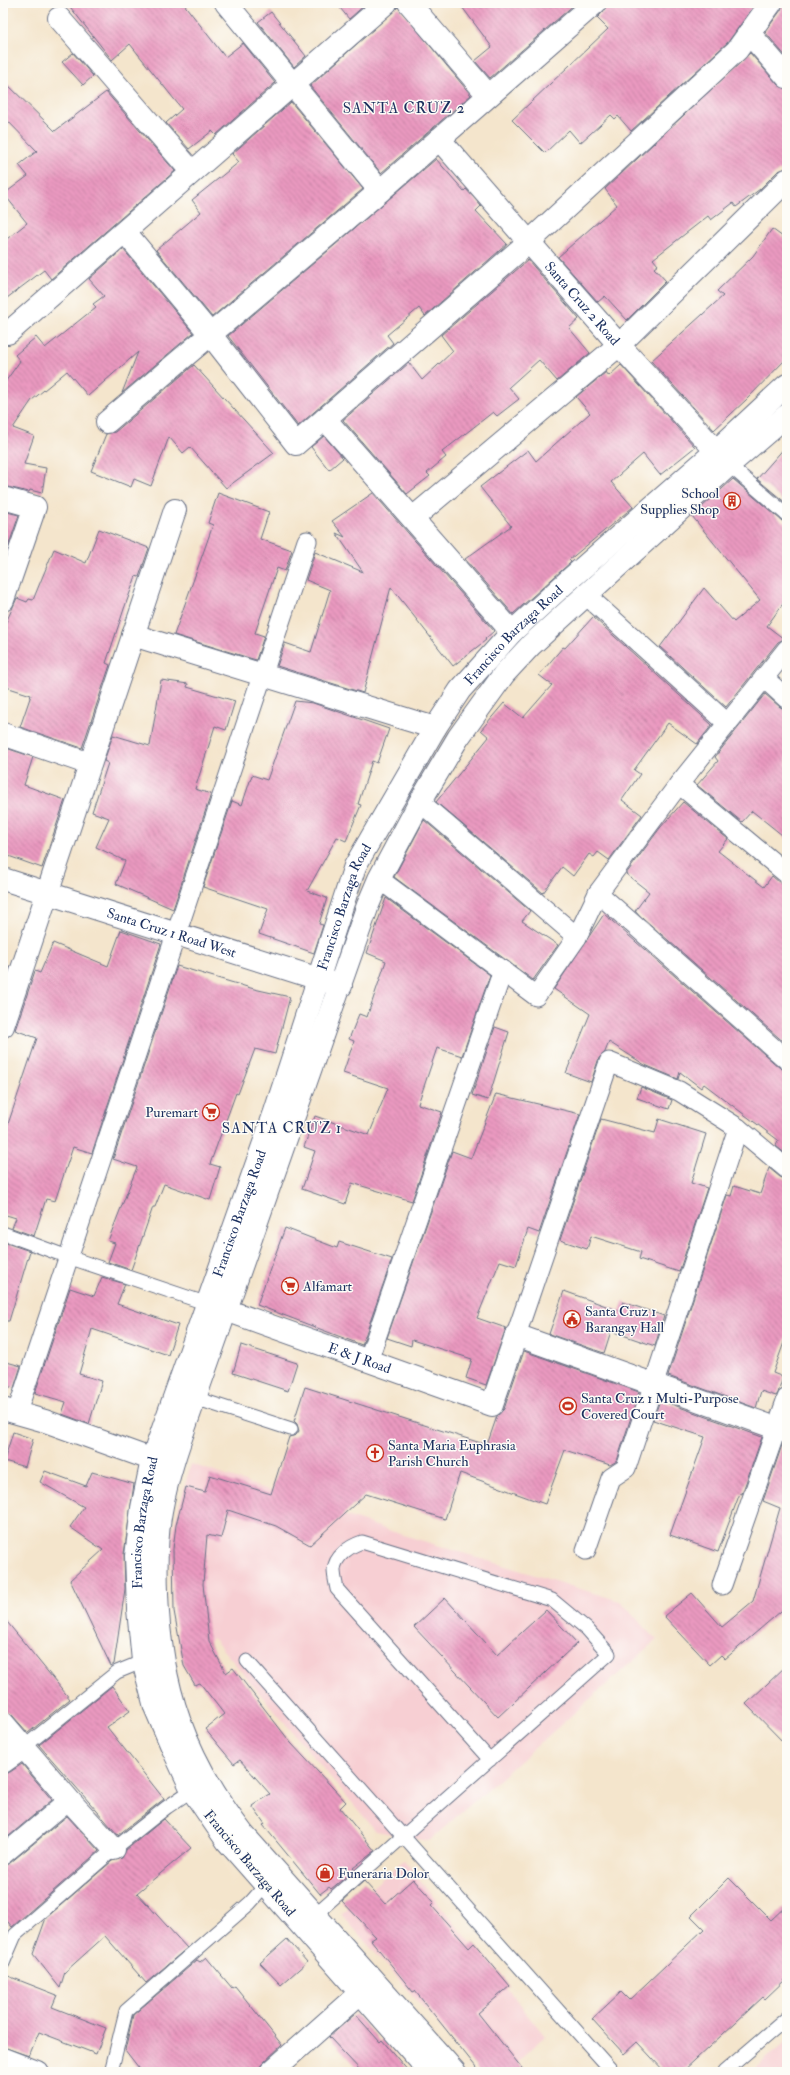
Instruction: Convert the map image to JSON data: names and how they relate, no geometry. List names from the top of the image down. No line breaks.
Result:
{"streets":{"street":["Santa Cruz 2 Road","Francisco Barzaga Road","Santa Cruz 1 Road West","E & J Road"]},"crossings":[["Santa Cruz 2 Road","Francisco Barzaga Road"],["Francisco Barzaga Road","Santa Cruz 1 Road West"],["Francisco Barzaga Road","E & J Road"]],"districts":["SANTA CRUZ 2","SANTA CRUZ 1"],"places":{"building":["School Supplies Shop"],"supermarket":["Puremart","Alfamart"],"public building":["Santa Cruz 1 Barangay Hall"],"sports":["Santa Cruz 1 Multi-Purpose Covered Court"],"church":["Santa Maria Euphrasia Parish Church"],"shop":["Funeraria Dolor"]}}
